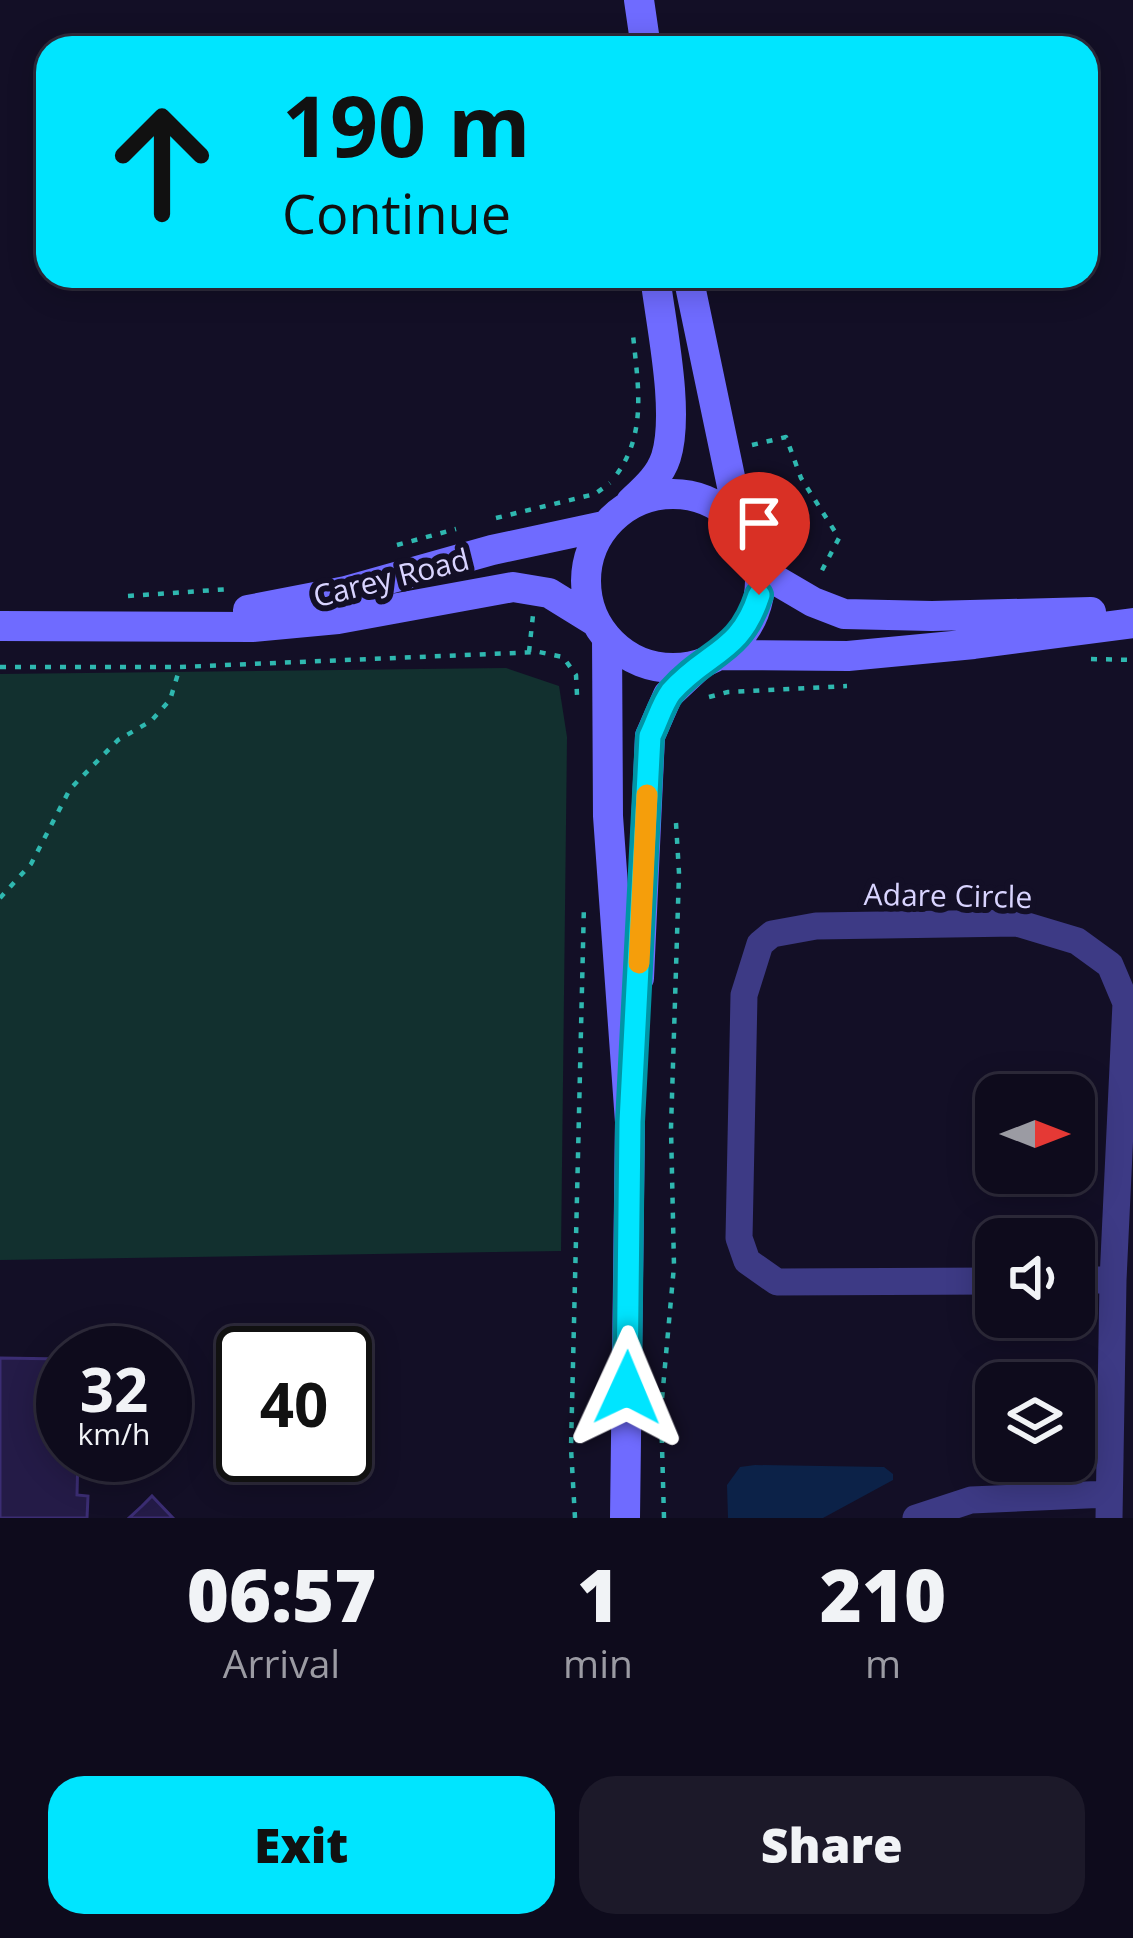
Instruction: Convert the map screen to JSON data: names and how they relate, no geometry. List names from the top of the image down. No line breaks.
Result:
{"streets":{"street":["Carey Road","Adare Circle"]},"north":"right","page":{"turn":["190 m","Continue"],"speed":"32 km/h","limit":"40","eta":["06:57","Arrival","1","min","210","m"],"buttons":["Exit","Share"]}}
